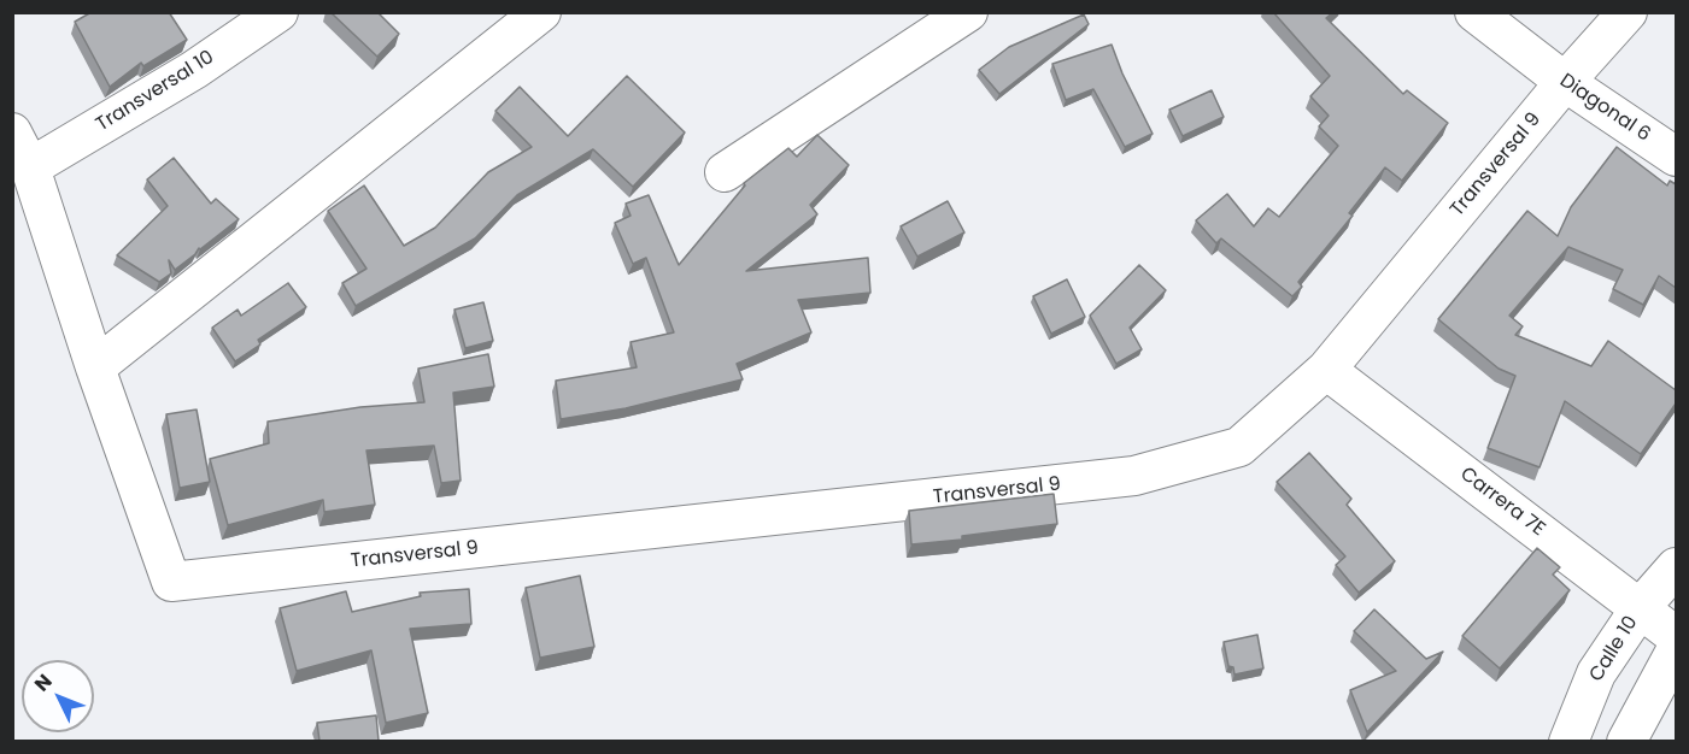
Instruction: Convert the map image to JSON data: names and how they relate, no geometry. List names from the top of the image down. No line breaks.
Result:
{"streets":{"street":["Transversal 10","Diagonal 6","Transversal 9","Carrera 7E","Calle 10"]},"crossings":[["Diagonal 6","Transversal 9"],["Transversal 9","Carrera 7E"],["Carrera 7E","Calle 10"]],"north":"top left"}
